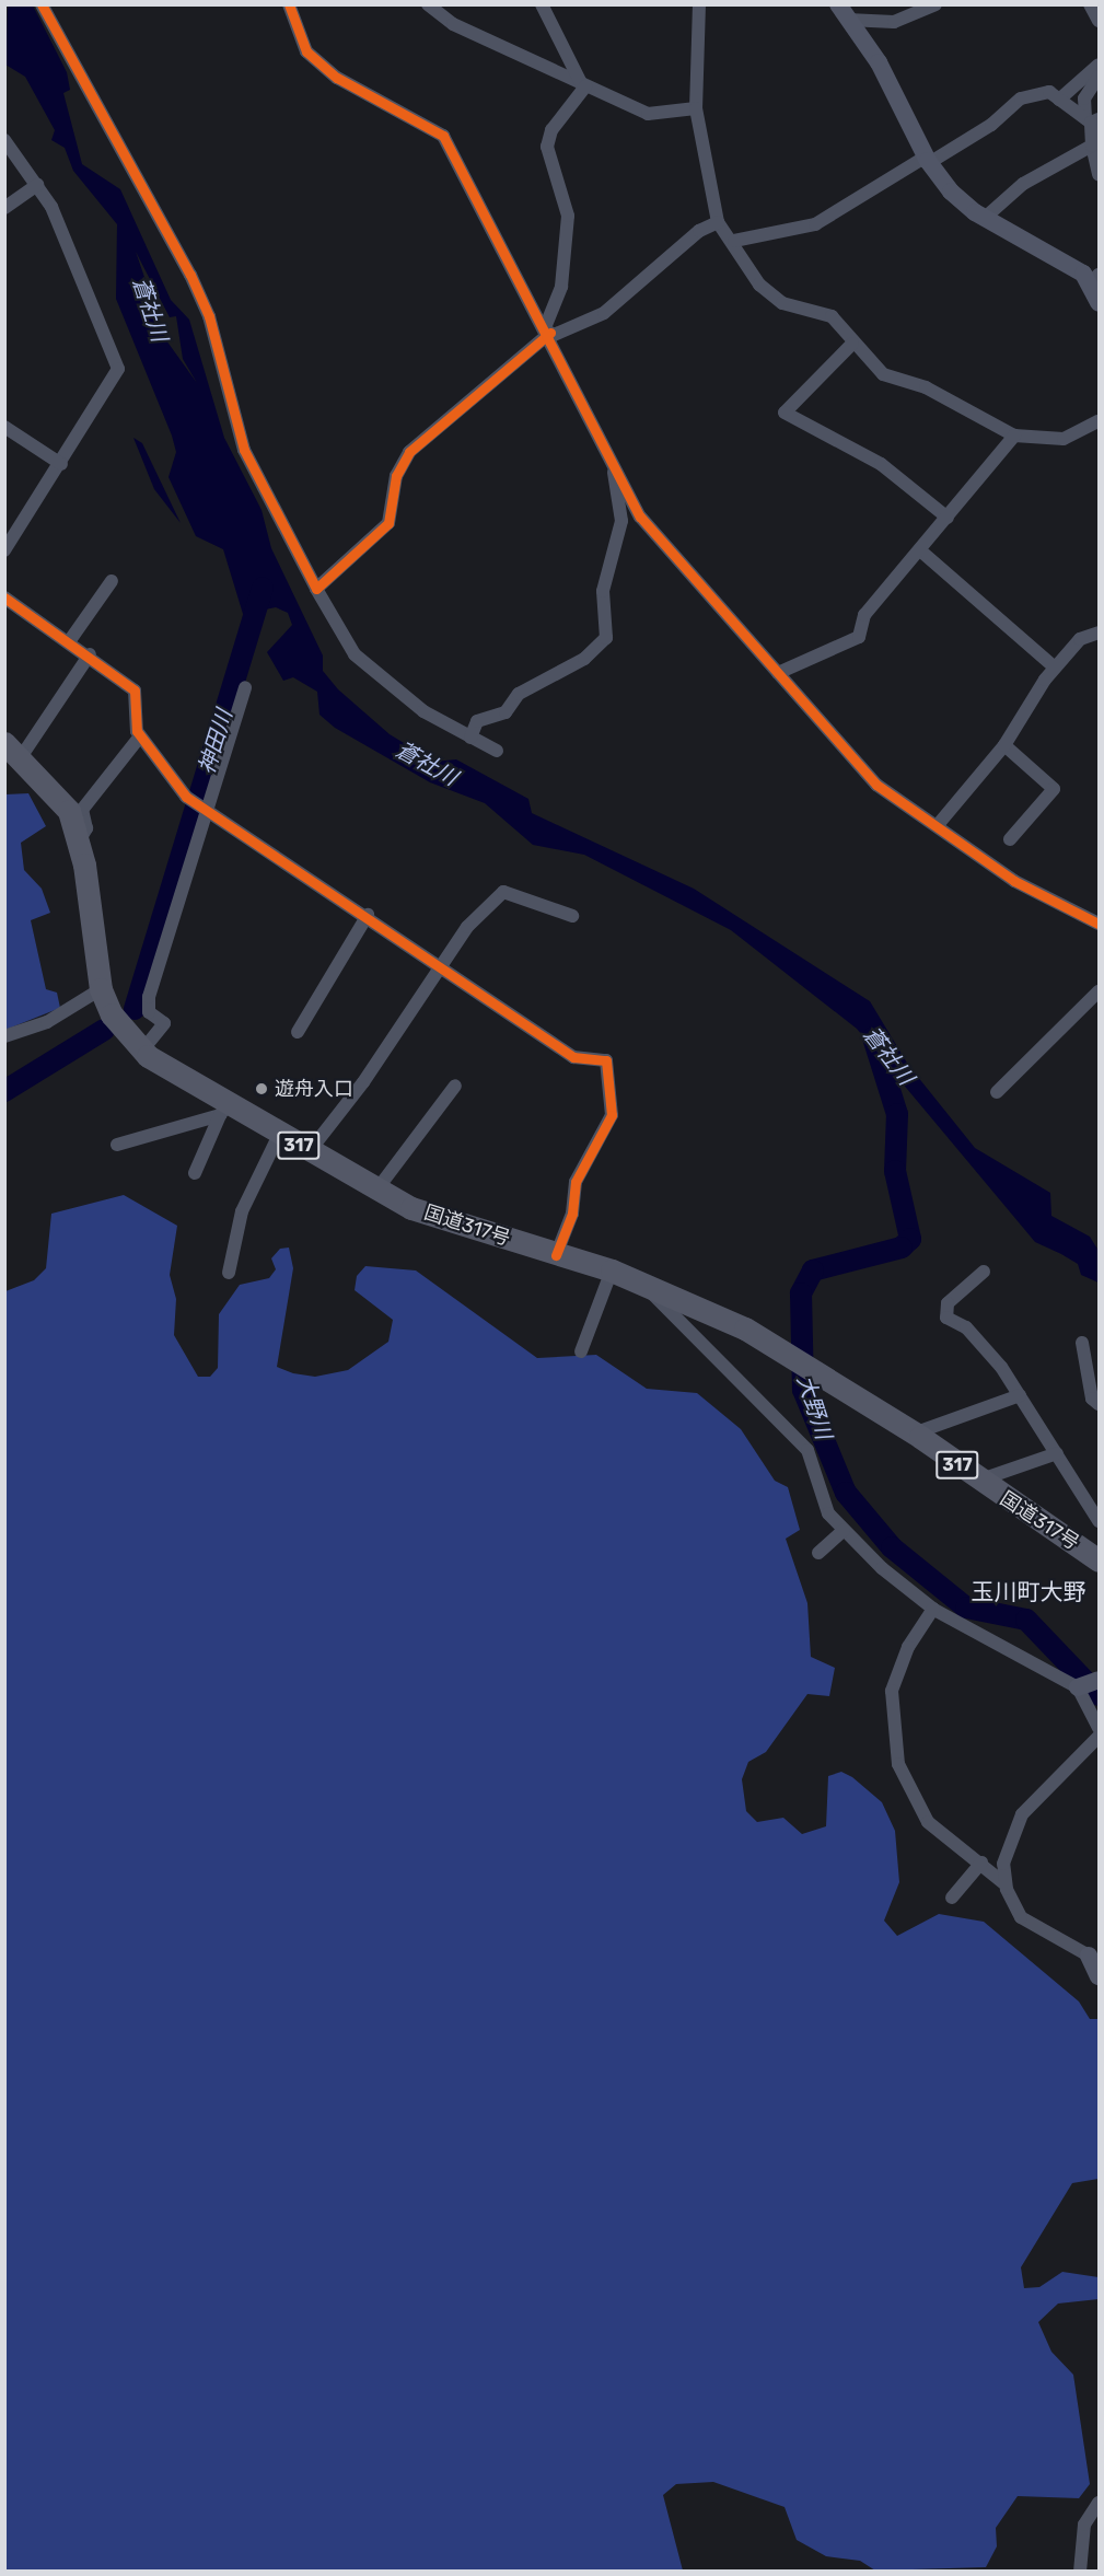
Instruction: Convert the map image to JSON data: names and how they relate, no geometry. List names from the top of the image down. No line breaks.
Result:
{"streets":{"highway":["317","国道317号"]},"districts":["玉川町大野"],"water":["蒼社川","神田川","大野川"],"places":["遊舟入口"]}
